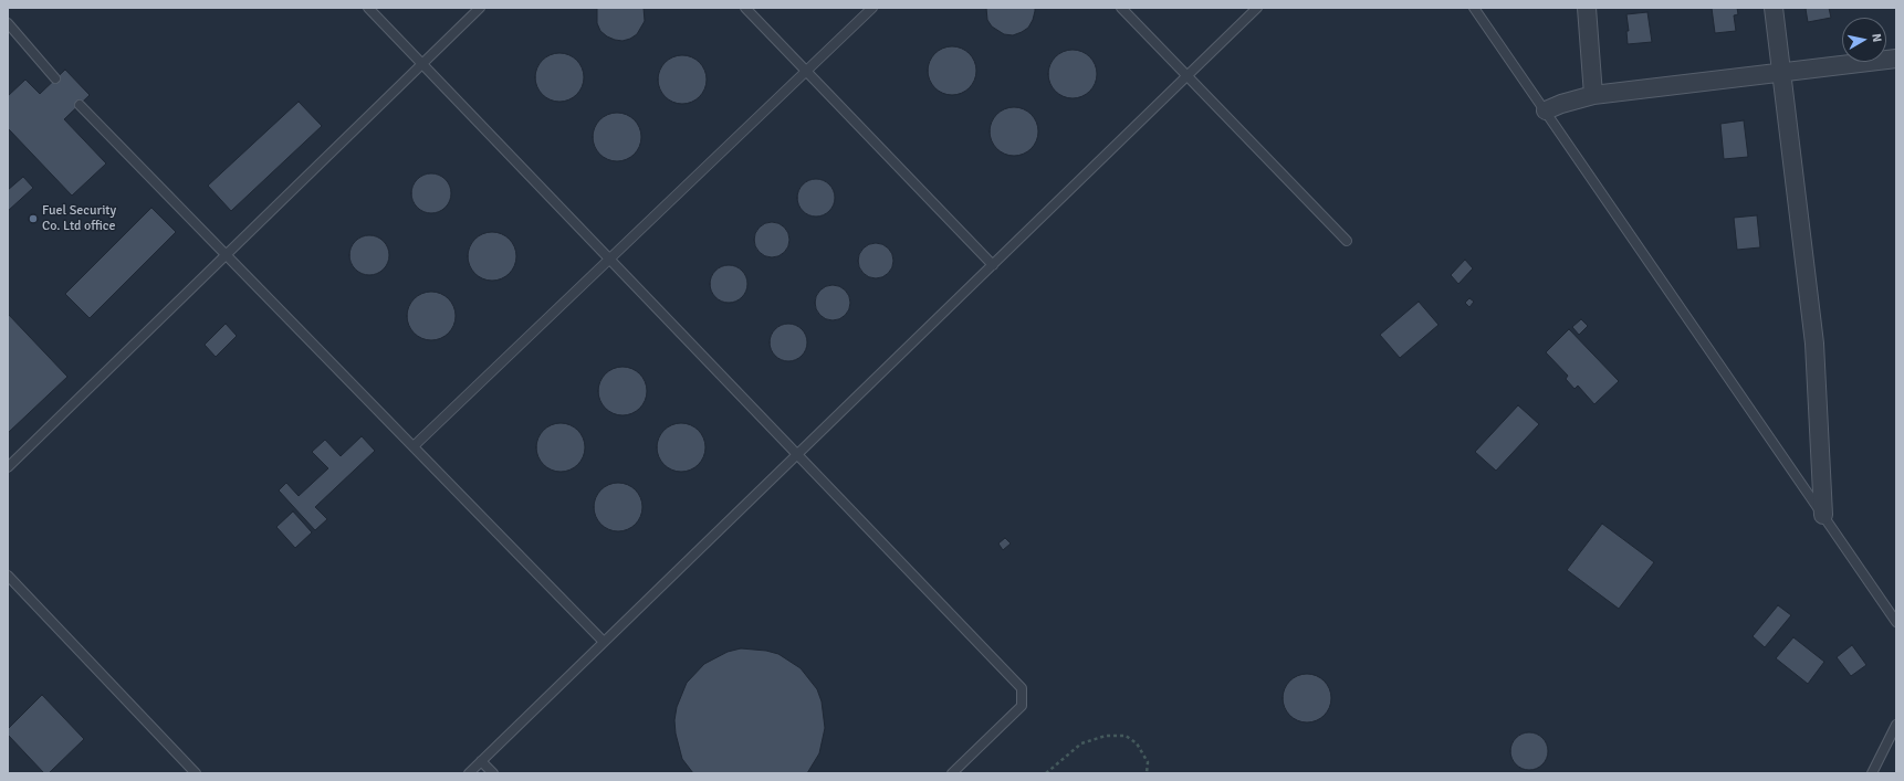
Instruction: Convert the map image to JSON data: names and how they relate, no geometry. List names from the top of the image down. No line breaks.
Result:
{"places":["Fuel Security Co. Ltd office"],"north":"right"}
